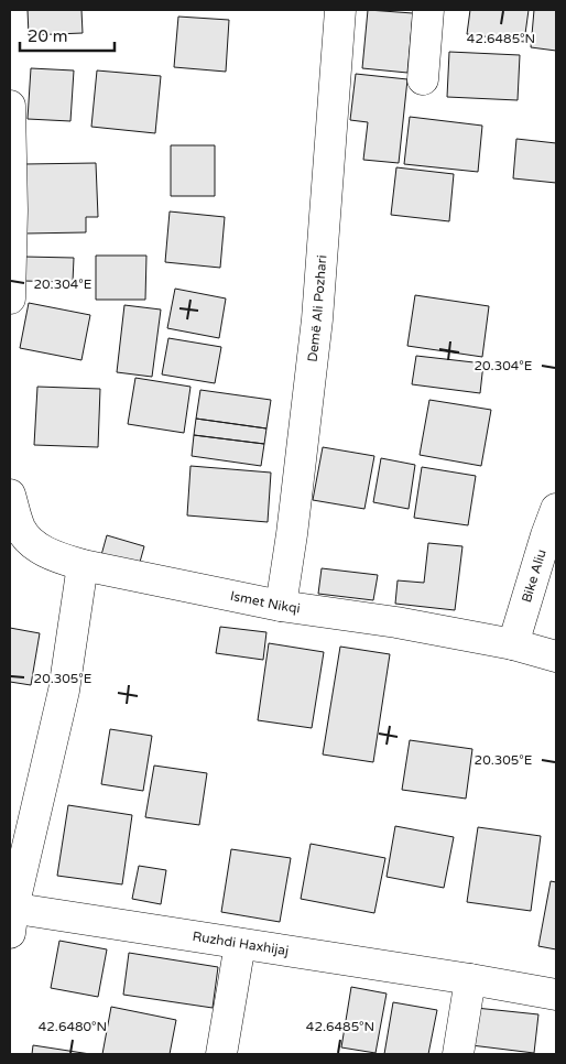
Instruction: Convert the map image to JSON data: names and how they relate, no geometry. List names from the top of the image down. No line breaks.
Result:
{"streets":{"street":["Demë Ali Pozhari","Bike Aliu","Ismet Nikqi","Ruzhdi Haxhijaj"]},"crossings":[["Demë Ali Pozhari","Ismet Nikqi"],["Bike Aliu","Ismet Nikqi"],["Ismet Nikqi","Ruzhdi Haxhijaj"]],"scale_bar":"20 m","coordinates":["42.6485°N","20.304°E","20.305°E","42.6480°N"]}
